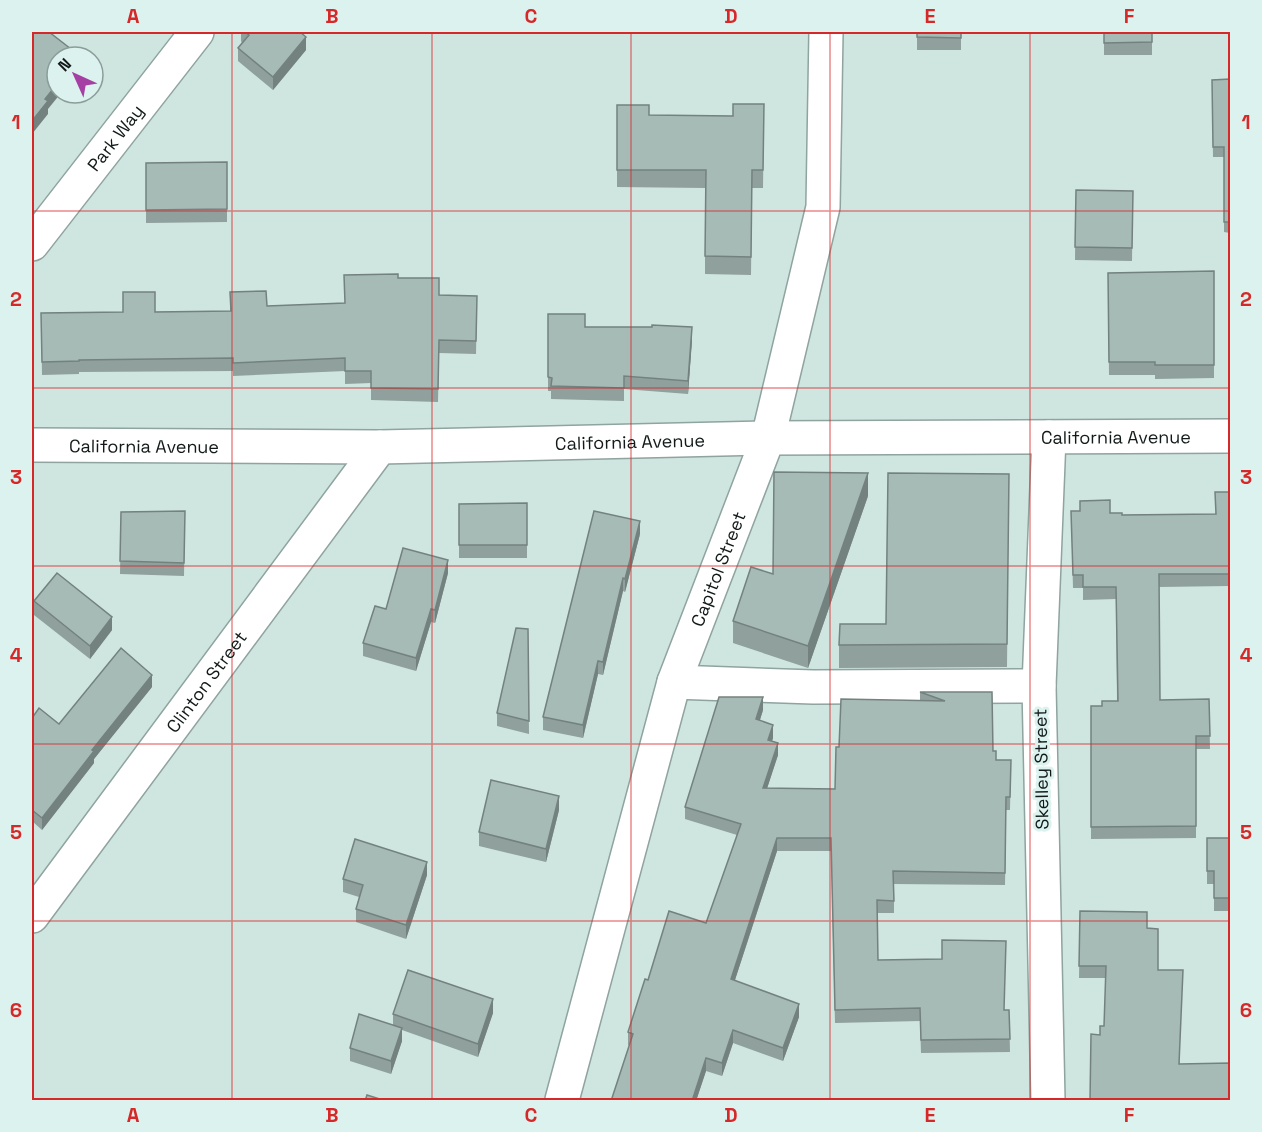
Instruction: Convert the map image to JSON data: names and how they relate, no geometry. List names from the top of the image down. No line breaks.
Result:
{"streets":{"street":["Park Way","California Avenue","Capitol Street","Clinton Street","Skelley Street"]},"crossings":[["California Avenue","Capitol Street"],["California Avenue","Clinton Street"],["California Avenue","Skelley Street"]],"north":"top left","grid":{"columns":["A","B","C","D","E","F"],"rows":["1","2","3","4","5","6"]}}
